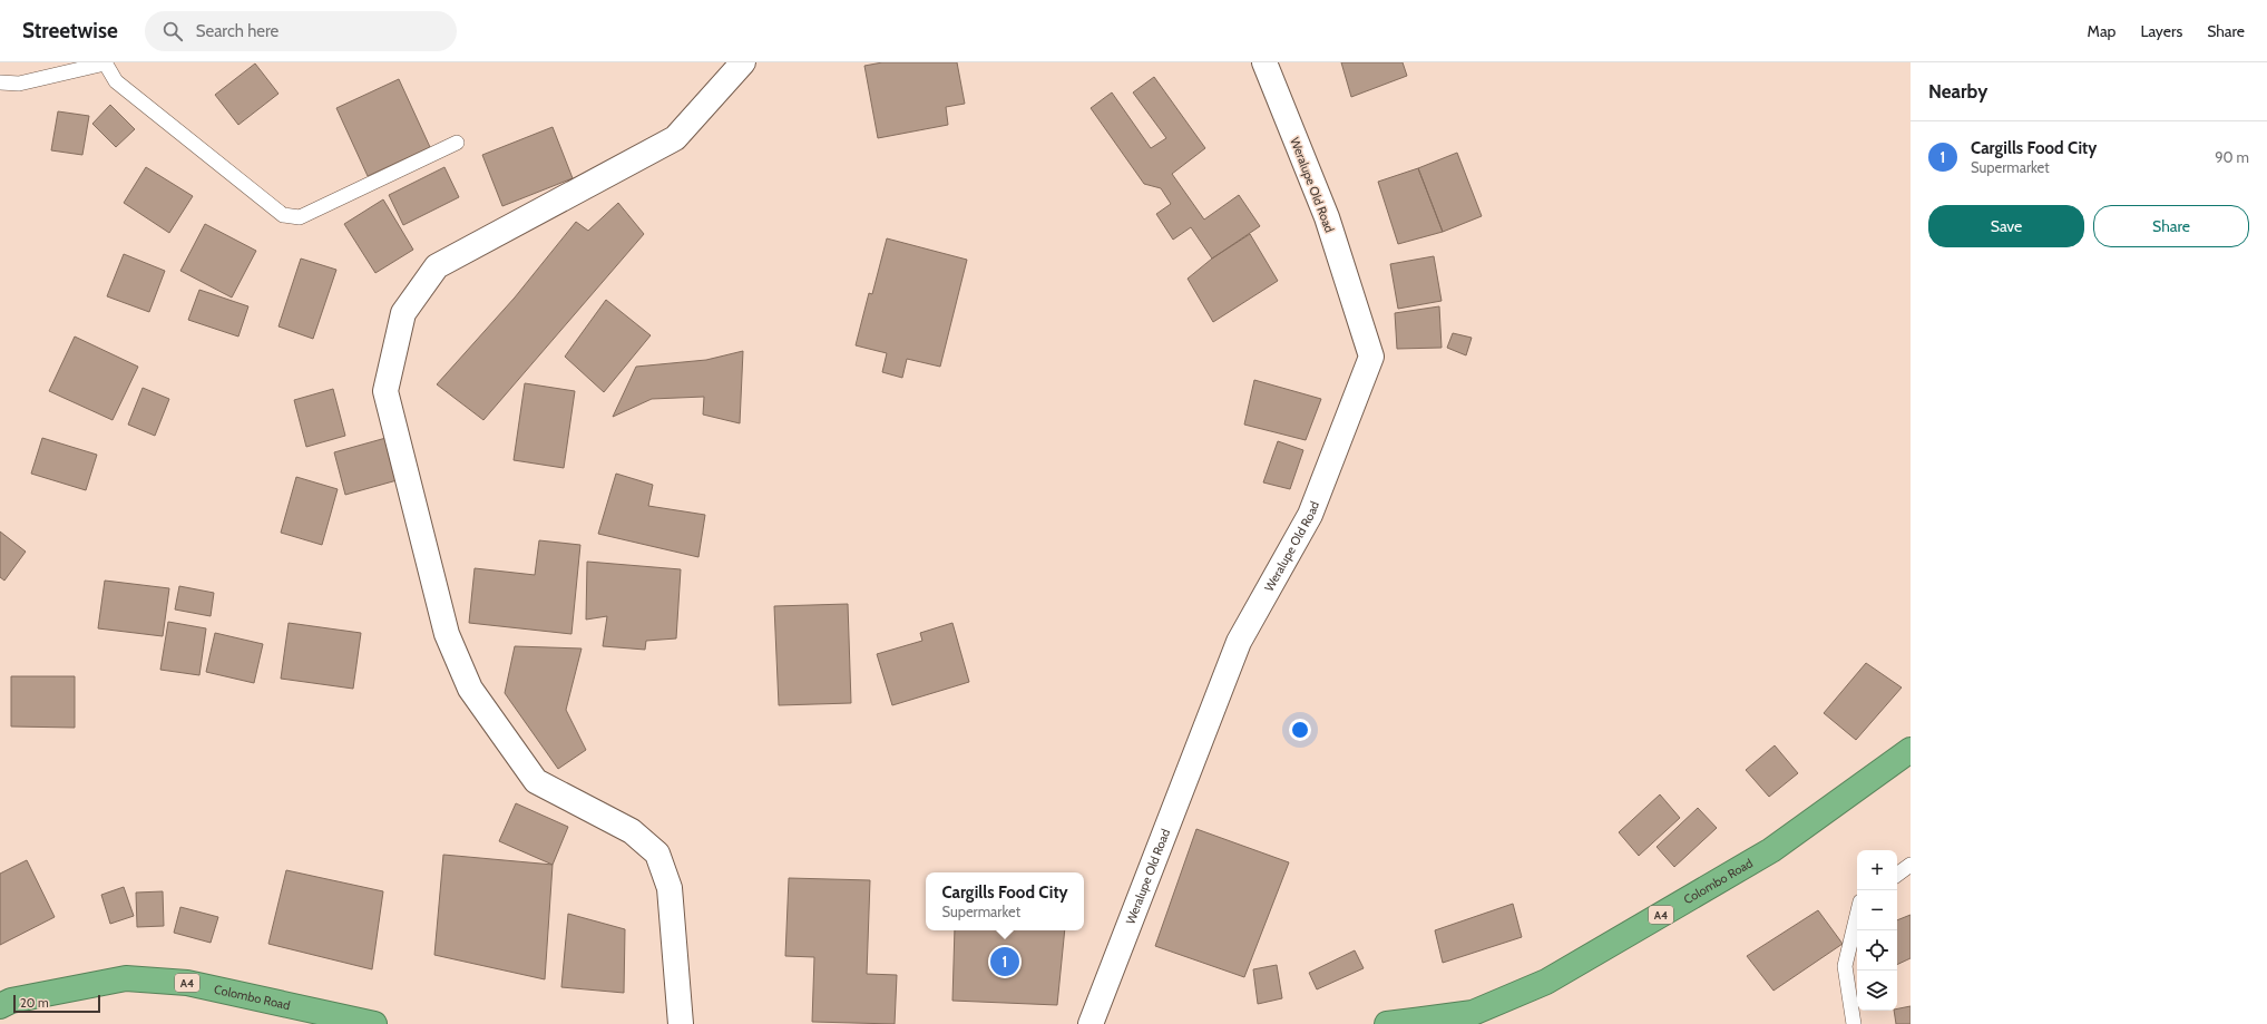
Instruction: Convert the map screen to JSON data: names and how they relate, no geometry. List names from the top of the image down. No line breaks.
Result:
{"streets":{"highway":["Colombo Road","A4"],"street":["Weralupe Old Road"]},"scale_bar":"20 m","page":{"header":"Streetwise","search":"Search here","nav":["Map","Layers","Share"],"heading":"Nearby","list":[{"mark":"1","name":"Cargills Food City","note":"Supermarket","value":"90 m"}],"buttons":["Save","Share"],"map_buttons":["+","−"],"popup":["Cargills Food City","Supermarket"],"pins":"1","scale":"20 m"}}
